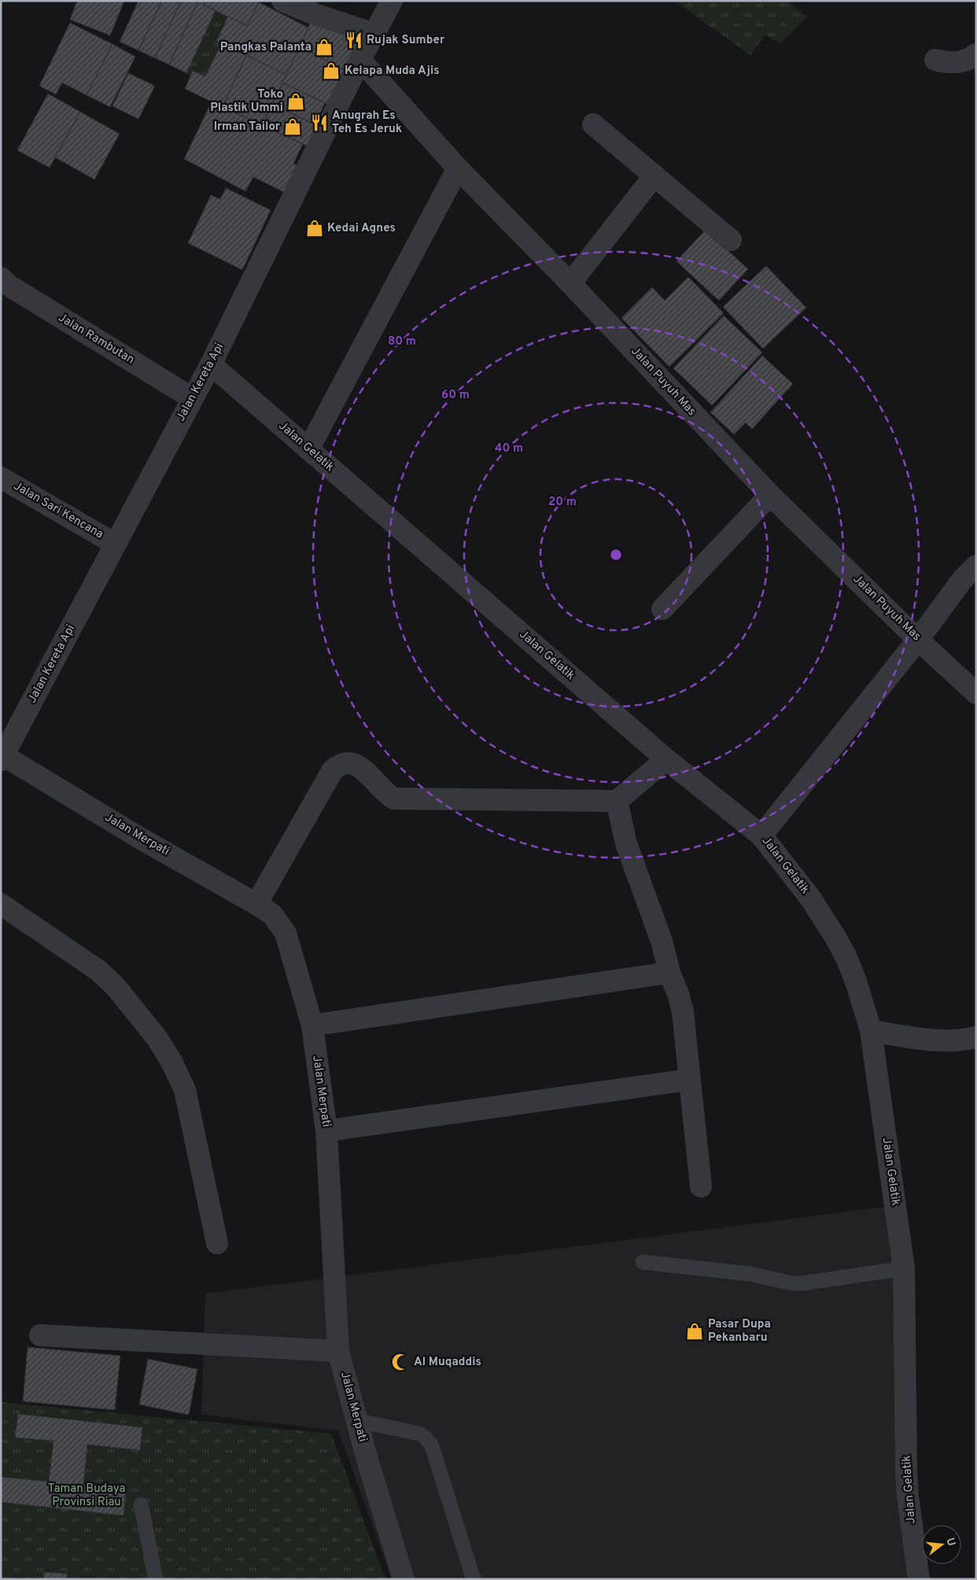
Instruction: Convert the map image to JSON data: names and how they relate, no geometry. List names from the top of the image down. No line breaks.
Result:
{"streets":{"street":["Jalan Rambutan","Jalan Puyuh Mas","Jalan Kereta Api","Jalan Gelatik","Jalan Sari Kencana","Jalan Merpati"]},"crossings":[["Jalan Rambutan","Jalan Kereta Api"],["Jalan Puyuh Mas","Jalan Kereta Api"],["Jalan Kereta Api","Jalan Gelatik"],["Jalan Kereta Api","Jalan Sari Kencana"],["Jalan Kereta Api","Jalan Merpati"]],"parks":["Taman Budaya Provinsi Riau"],"places":{"restaurant":["Rujak Sumber","Anugrah Es Teh Es Jeruk"],"shop":["Pangkas Palanta","Kelapa Muda Ajis","Toko Plastik Ummi","Irman Tailor","Kedai Agnes","Pasar Dupa Pekanbaru"],"mosque":["Al Muqaddis"]},"north":"right","rings":["80 m","60 m","40 m","20 m"]}
